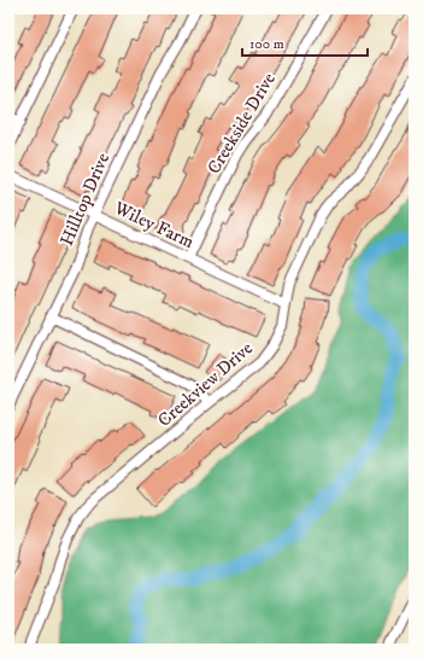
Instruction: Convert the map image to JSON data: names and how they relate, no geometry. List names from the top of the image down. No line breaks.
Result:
{"streets":{"street":["Creekside Drive","Hilltop Drive","Wiley Farm","Creekview Drive"]},"crossings":[["Creekside Drive","Wiley Farm"],["Hilltop Drive","Wiley Farm"],["Wiley Farm","Creekview Drive"]],"scale_bar":"100 m"}
